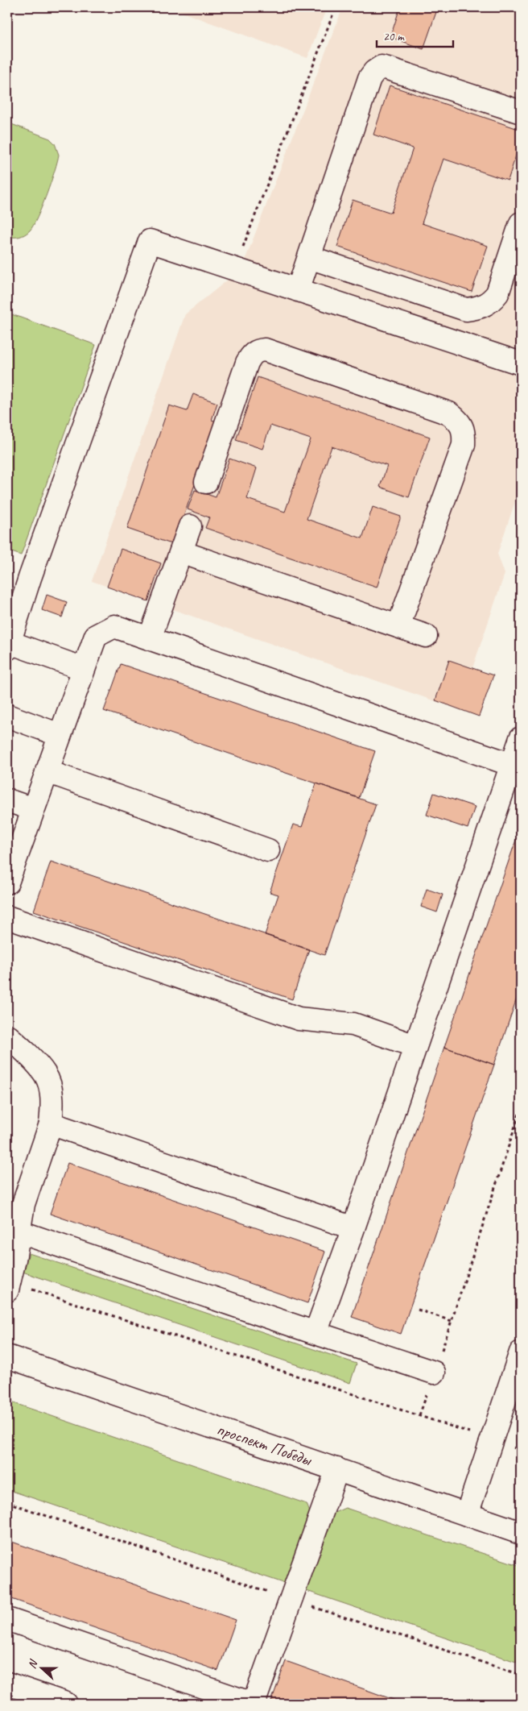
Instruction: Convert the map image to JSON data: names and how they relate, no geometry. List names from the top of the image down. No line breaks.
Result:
{"streets":{"main road":["проспект Победы"]},"scale_bar":"20 m","north":"left"}
